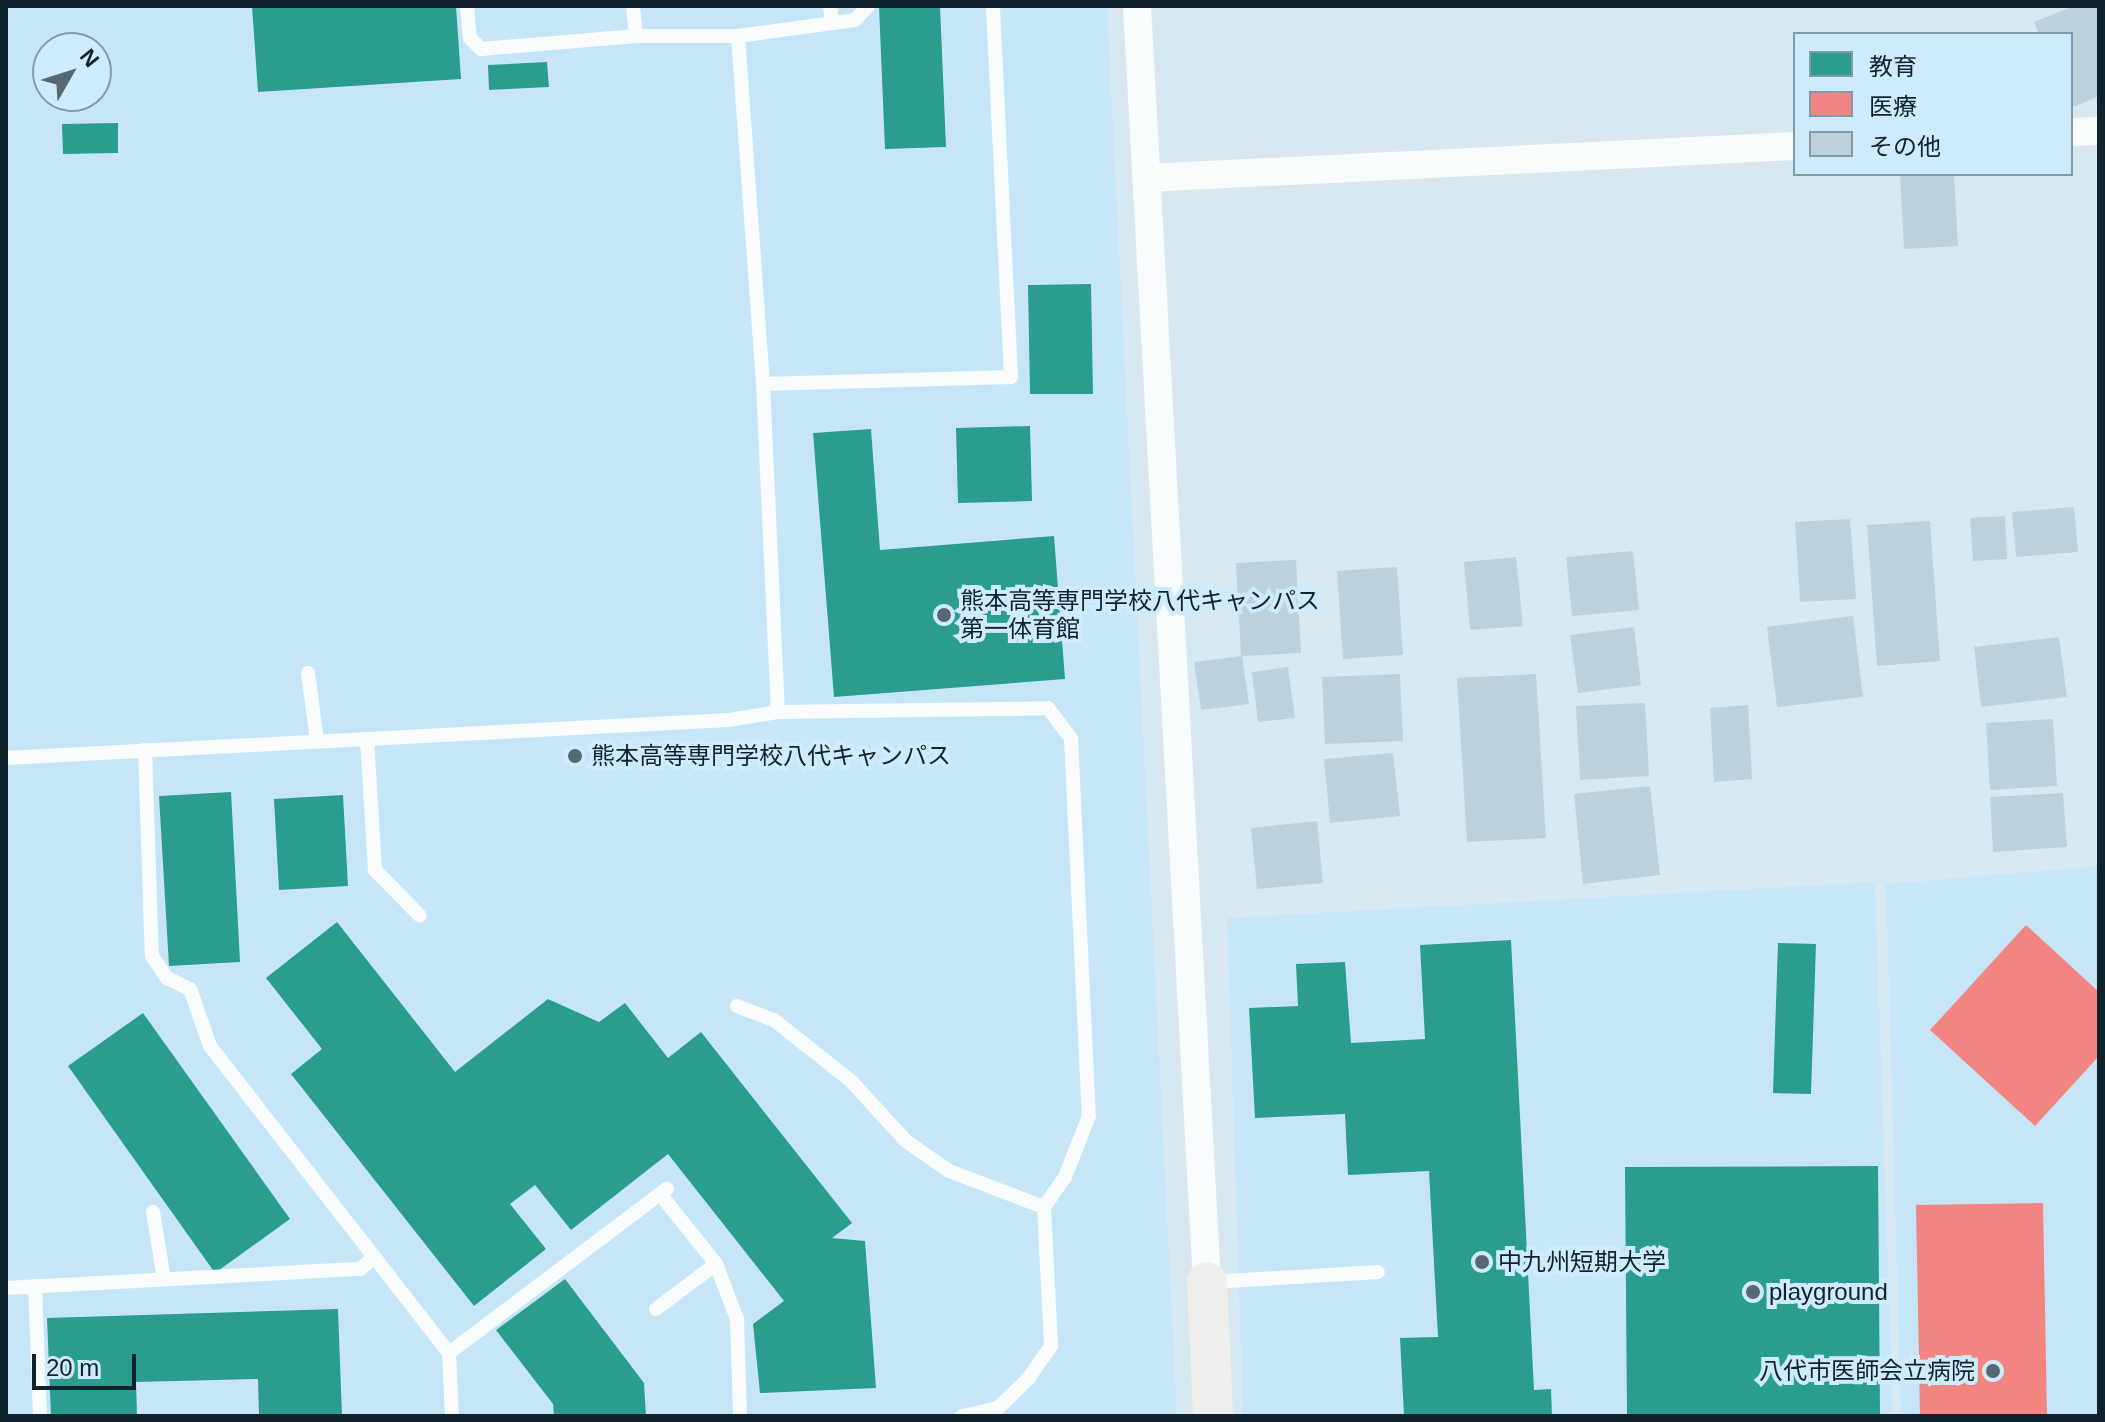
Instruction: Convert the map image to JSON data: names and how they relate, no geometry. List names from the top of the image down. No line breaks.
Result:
{"places":["熊本高等専門学校八代キャンパス 第一体育館","熊本高等専門学校八代キャンパス","中九州短期大学","playground","八代市医師会立病院"],"legend":["教育","医療","その他"],"scale_bar":"20 m","north":"top right"}
